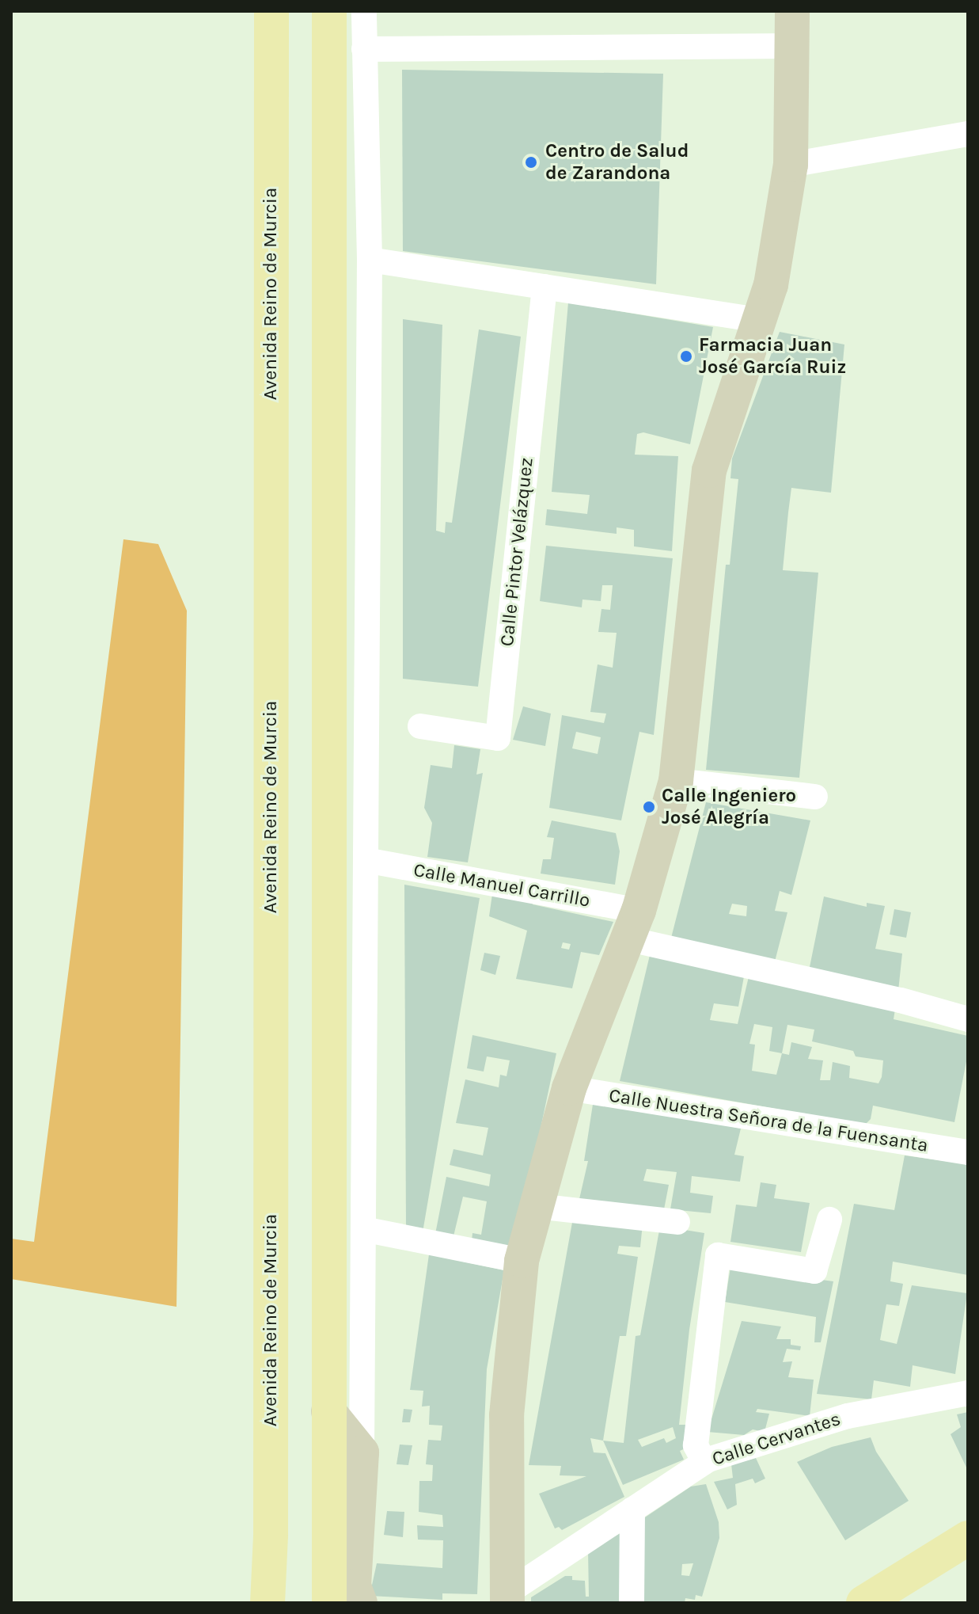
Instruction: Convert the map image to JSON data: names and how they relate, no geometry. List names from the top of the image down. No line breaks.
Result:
{"streets":{"main road":["Avenida Reino de Murcia"],"street":["Calle Pintor Velázquez","Calle Manuel Carrillo","Calle Nuestra Señora de la Fuensanta","Calle Cervantes"]},"places":["Centro de Salud de Zarandona","Farmacia Juan José García Ruiz","Calle Ingeniero José Alegría"]}
